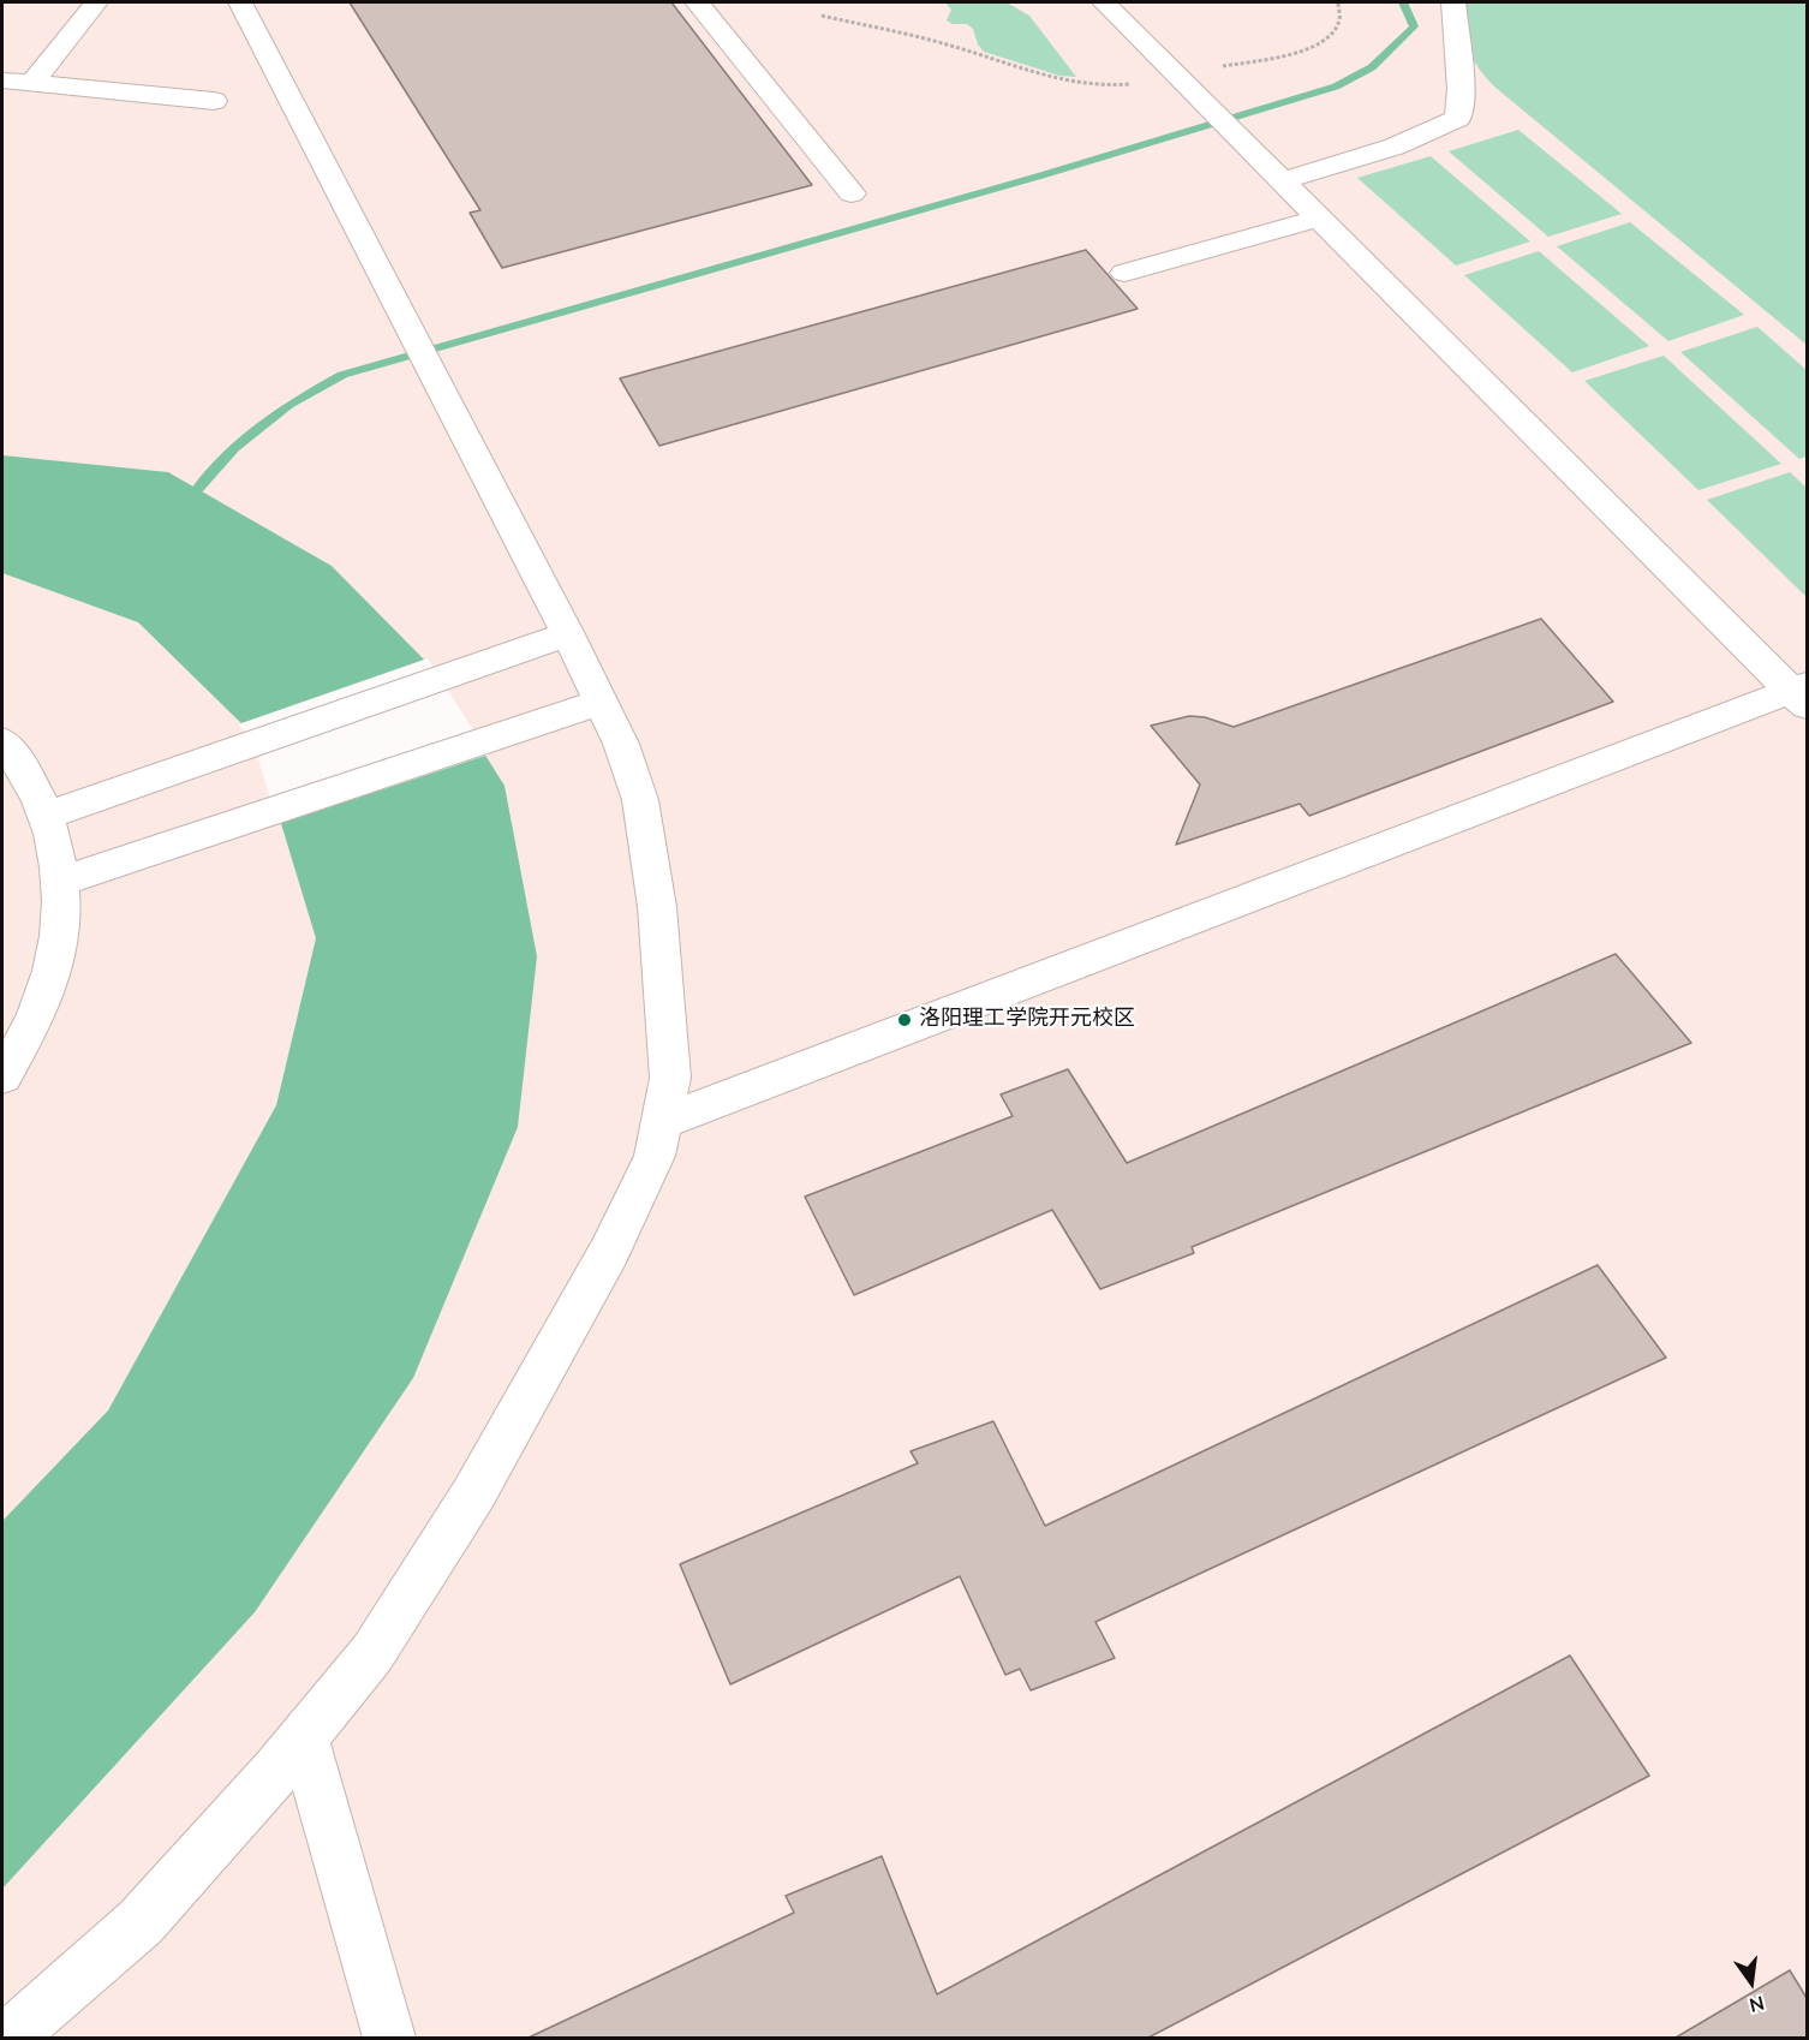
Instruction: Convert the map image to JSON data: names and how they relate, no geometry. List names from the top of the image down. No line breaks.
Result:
{"places":["洛阳理工学院开元校区"],"north":"bottom"}
